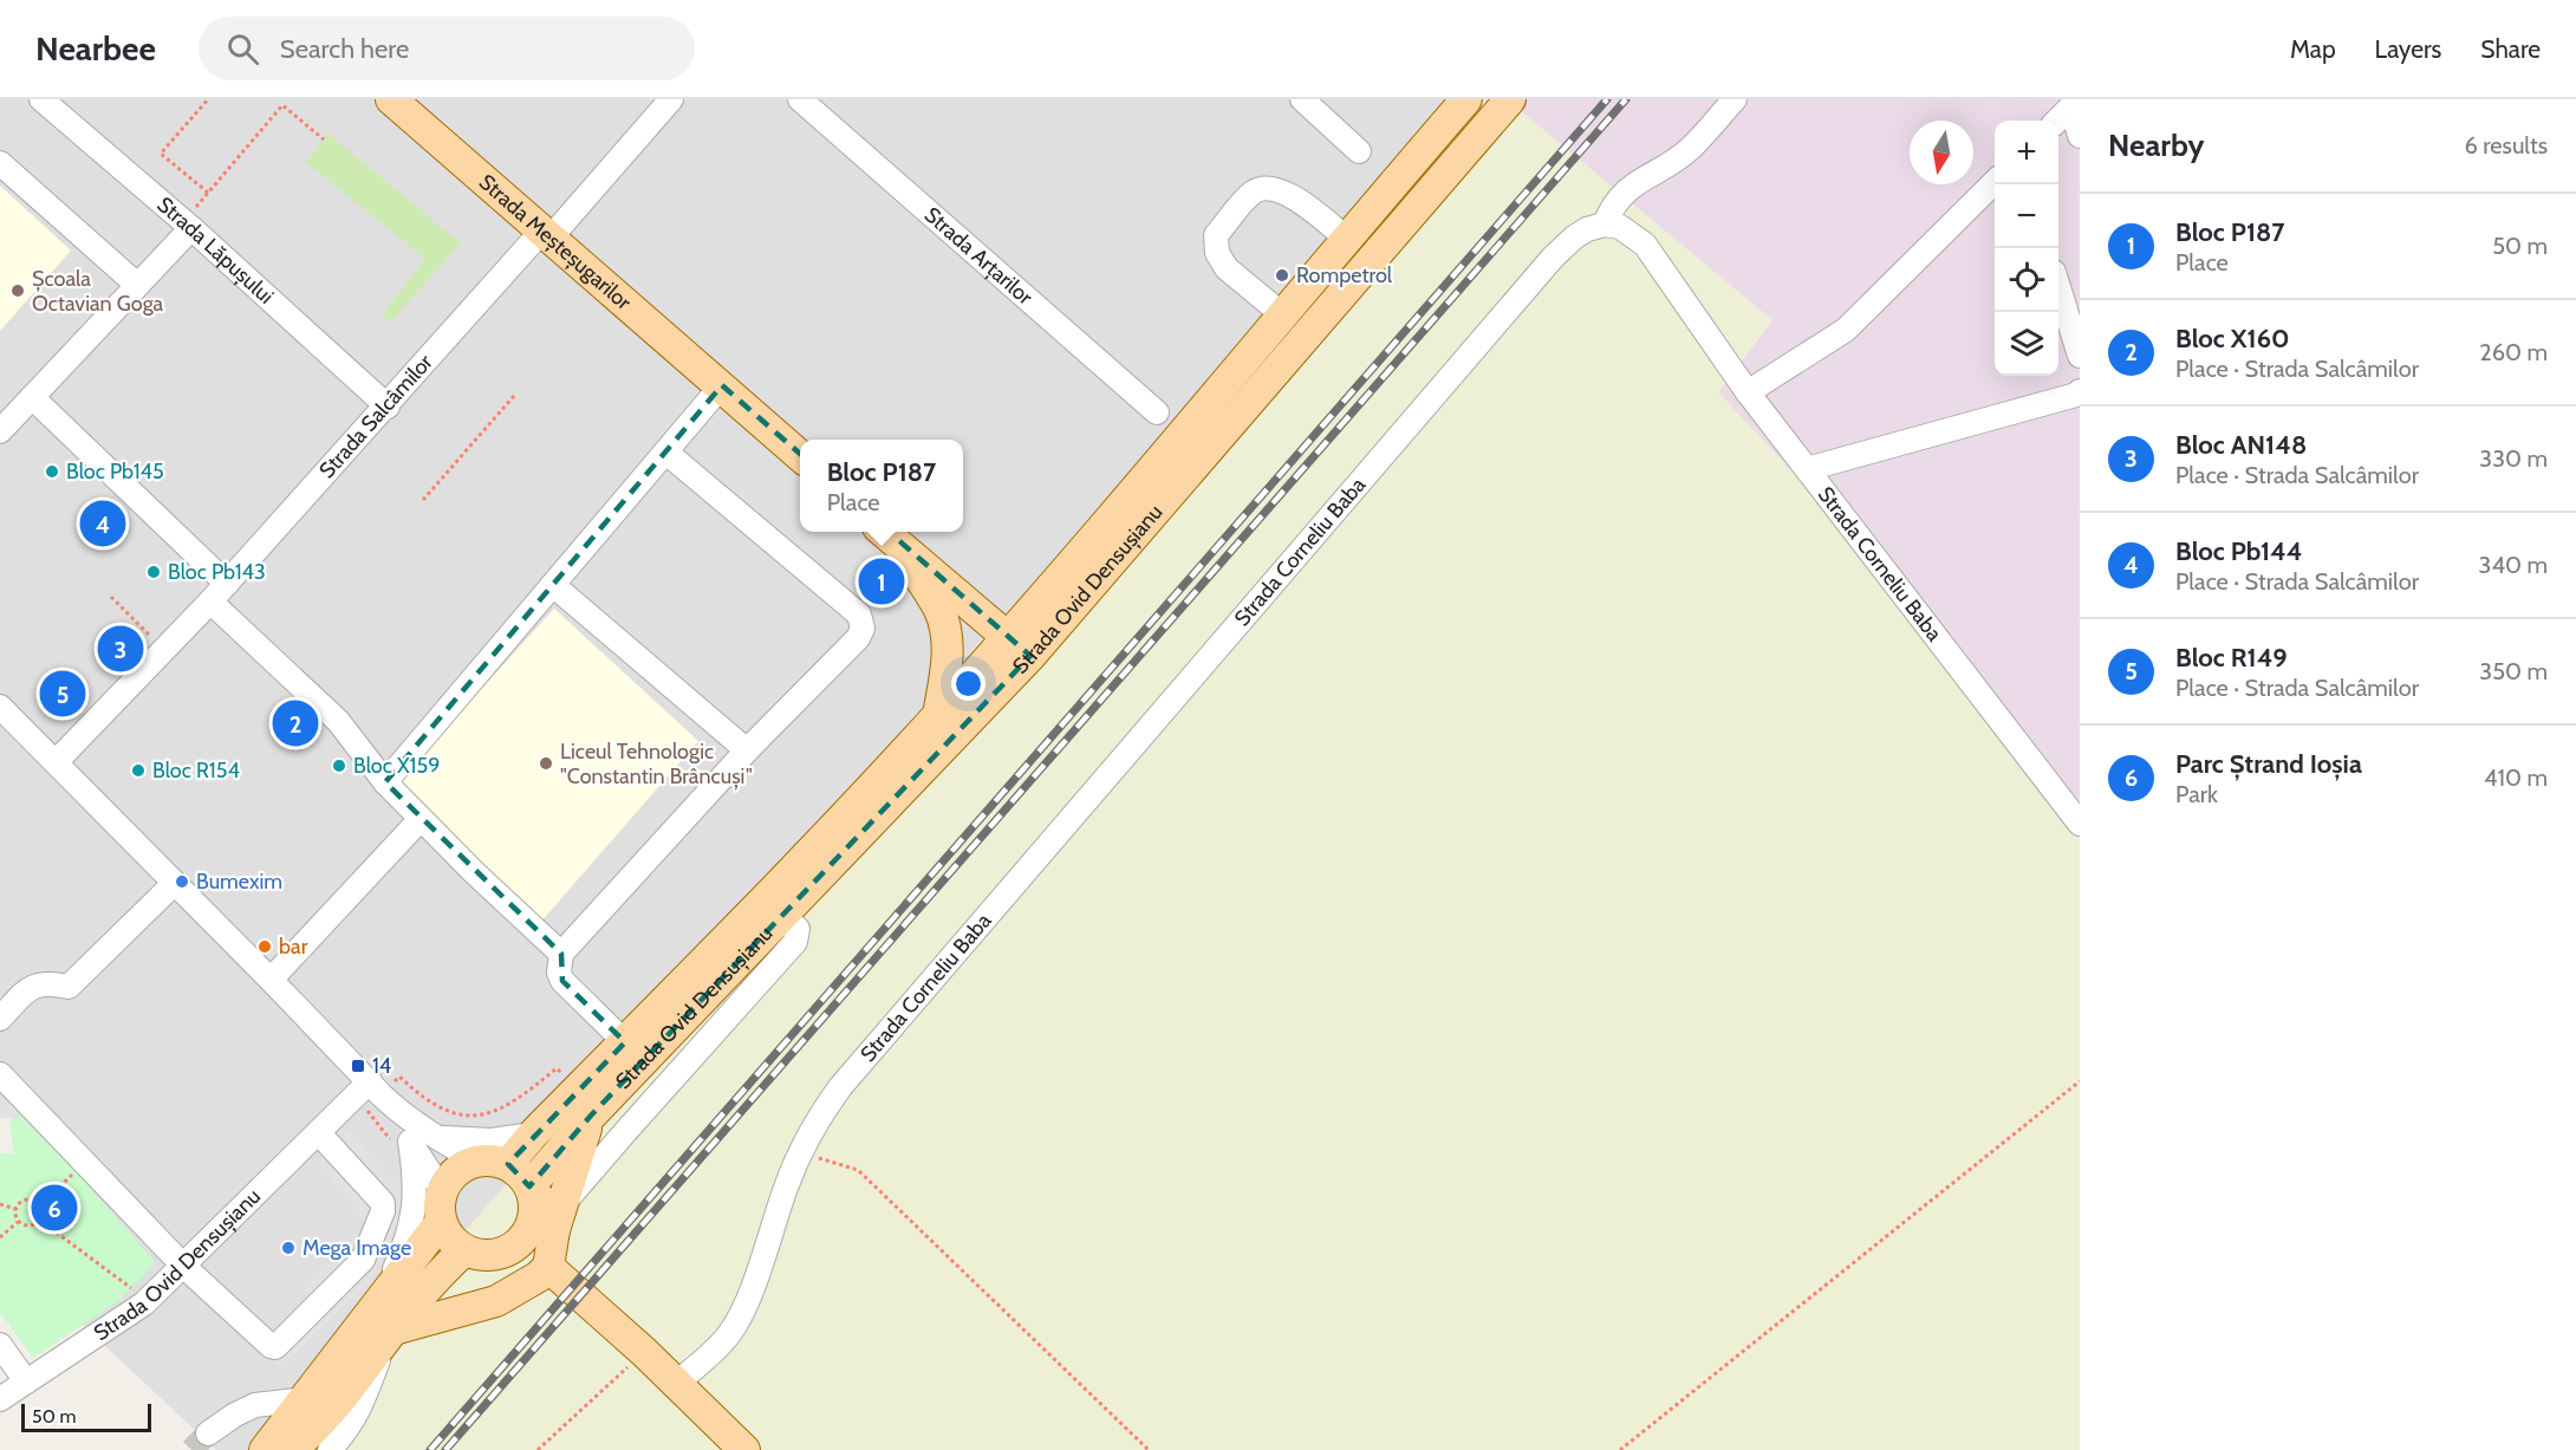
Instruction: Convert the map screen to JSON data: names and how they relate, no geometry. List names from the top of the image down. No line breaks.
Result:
{"streets":{"main road":["Strada Meșteșugarilor","Strada Ovid Densușianu"],"street":["Strada Lăpușului","Strada Arțarilor","Strada Salcâmilor","Strada Corneliu Baba"]},"crossings":[["Strada Meșteșugarilor","Strada Salcâmilor"],["Strada Lăpușului","Strada Salcâmilor"]],"places":{"other":["Rompetrol","Școala Octavian Goga","Bloc Pb145","Bloc Pb143","Liceul Tehnologic \"Constantin Brâncuși\"","Bloc X159","Bloc R154","Bumexim","bar","Mega Image"],"transit":["14"]},"scale_bar":"50 m","north":"bottom","page":{"header":"Nearbee","search":"Search here","nav":["Map","Layers","Share"],"heading":["Nearby","6 results"],"map_buttons":["+","−"],"list":[{"mark":"1","name":"Bloc P187","note":"Place","value":"50 m"},{"mark":"2","name":"Bloc X160","note":"Place · Strada Salcâmilor","value":"260 m"},{"mark":"3","name":"Bloc AN148","note":"Place · Strada Salcâmilor","value":"330 m"},{"mark":"4","name":"Bloc Pb144","note":"Place · Strada Salcâmilor","value":"340 m"},{"mark":"5","name":"Bloc R149","note":"Place · Strada Salcâmilor","value":"350 m"},{"mark":"6","name":"Parc Ștrand Ioșia","note":"Park","value":"410 m"}],"popup":["Bloc P187","Place"],"pins":["4","1","3","5","2","6"],"scale":"50 m"}}
